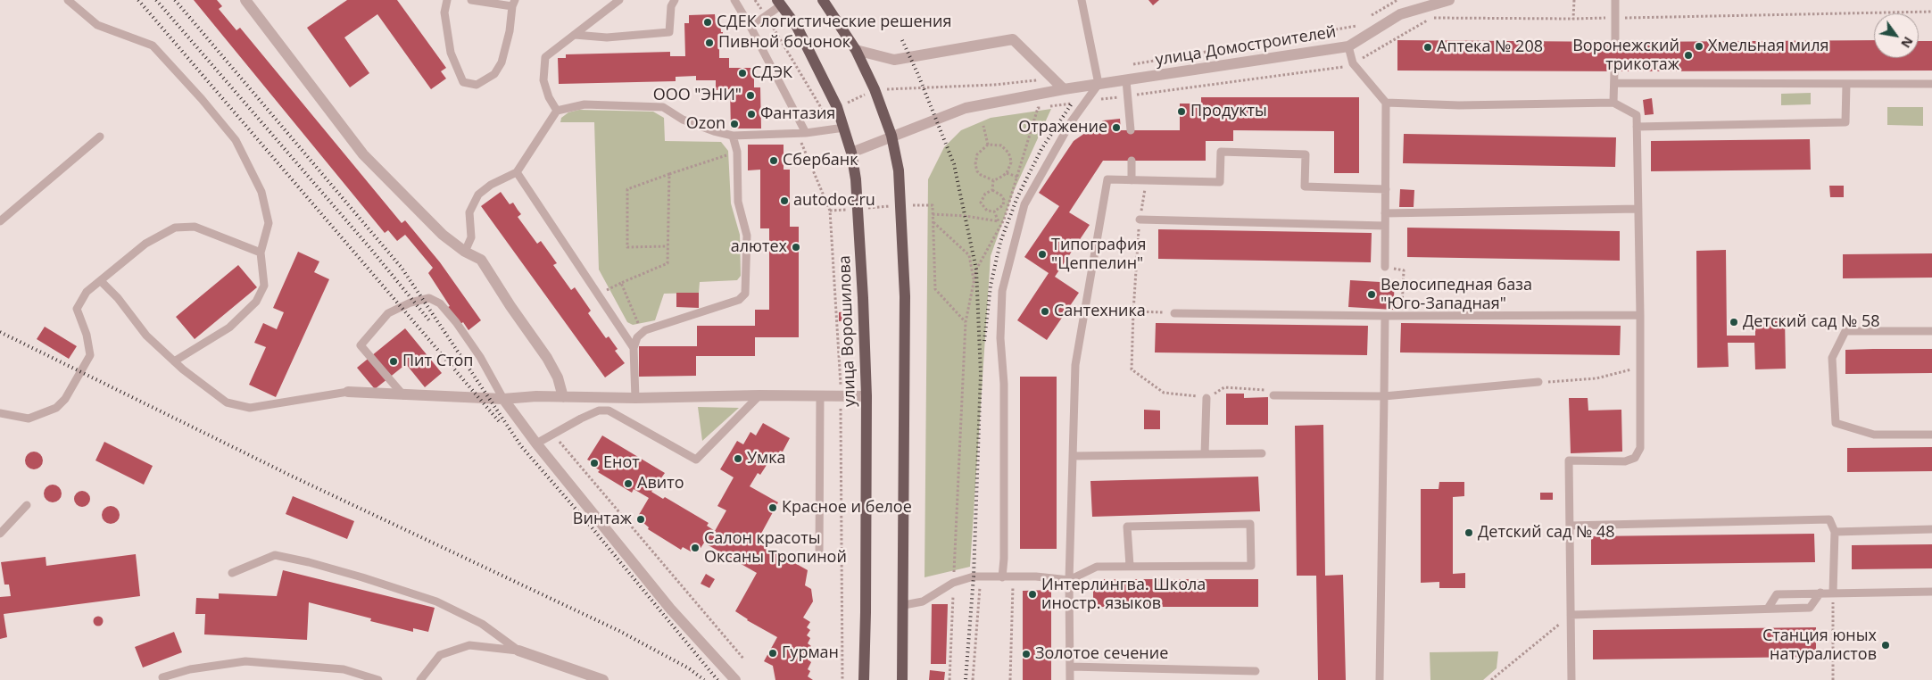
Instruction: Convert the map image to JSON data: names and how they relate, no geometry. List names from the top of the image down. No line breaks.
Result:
{"streets":{"main road":["улица Ворошилова"],"street":["улица Домостроителей"]},"crossings":[["улица Домостроителей","улица Ворошилова"]],"places":["СДЕК логистические решения","Пивной бочонок","Хмельная миля","Аптека № 208","Воронежский трикотаж","СДЭК","ООО \"ЭНИ\"","Продукты","Фантазия","Ozon","Отражение","Сбербанк","autodoc.ru","алютех","Типография \"Цеппелин\"","Велосипедная база \"Юго-Западная\"","Сантехника","Детский сад № 58","Пит Стоп","Умка","Енот","Авито","Красное и белое","Винтаж","Детский сад № 48","Салон красоты Оксаны Тропиной","Интерлингва. Школа иностр. языков","Станция юных натуралистов","Гурман","Золотое сечение"],"north":"bottom right"}
